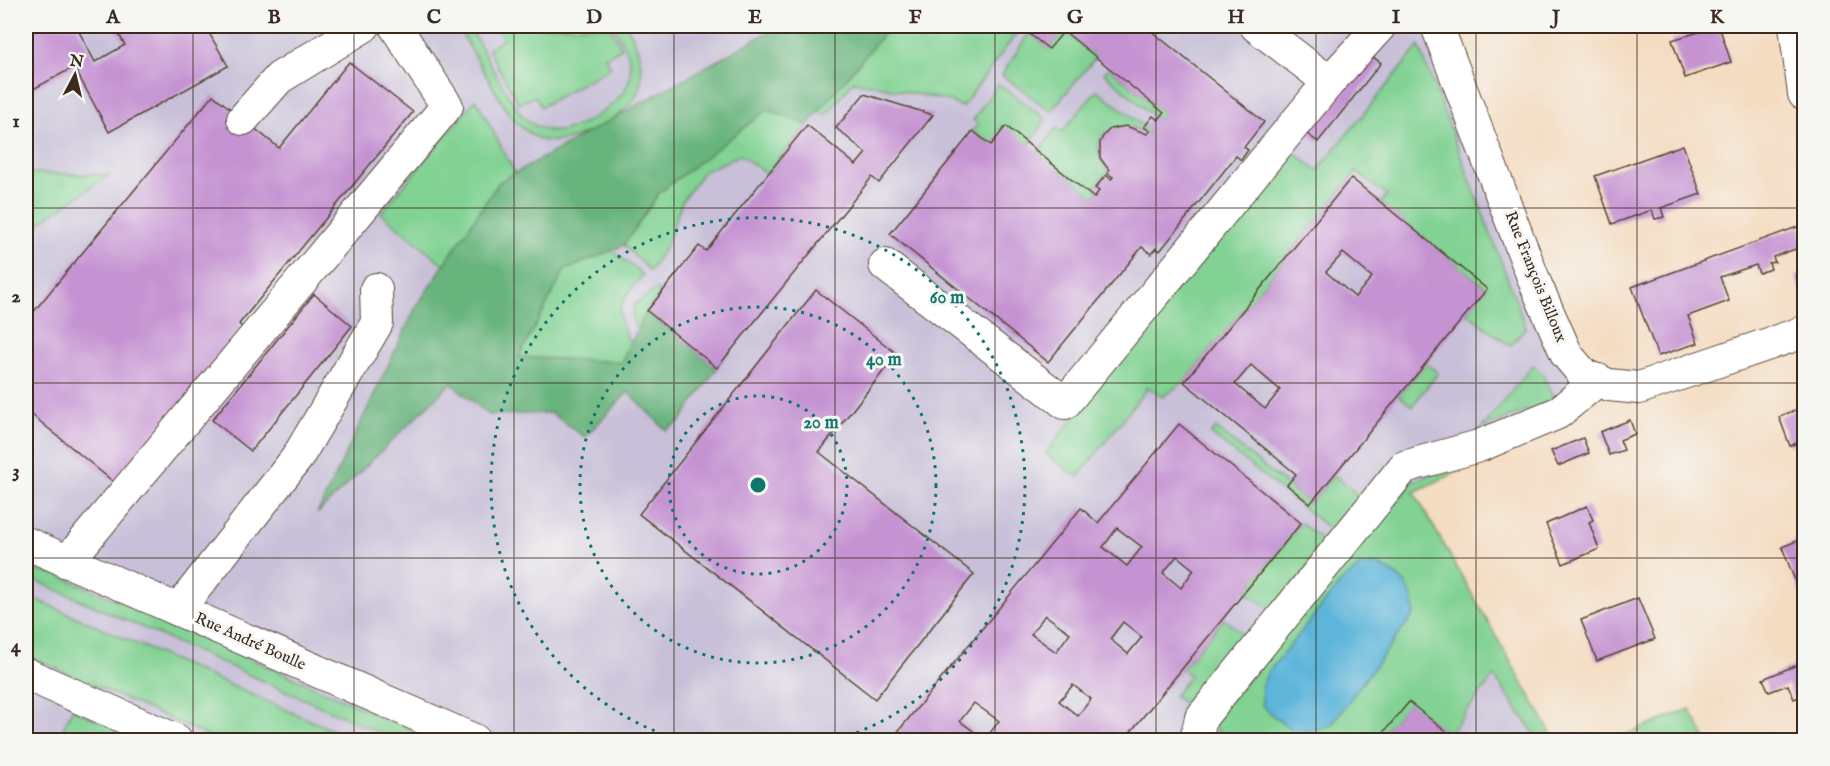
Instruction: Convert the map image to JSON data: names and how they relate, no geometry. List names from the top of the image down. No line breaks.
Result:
{"streets":{"street":["Rue François Billoux","Rue André Boulle"]},"north":"top","grid":{"columns":["A","B","C","D","E","F","G","H","I","J","K"],"rows":["1","2","3","4"]},"rings":["60 m","40 m","20 m"]}
